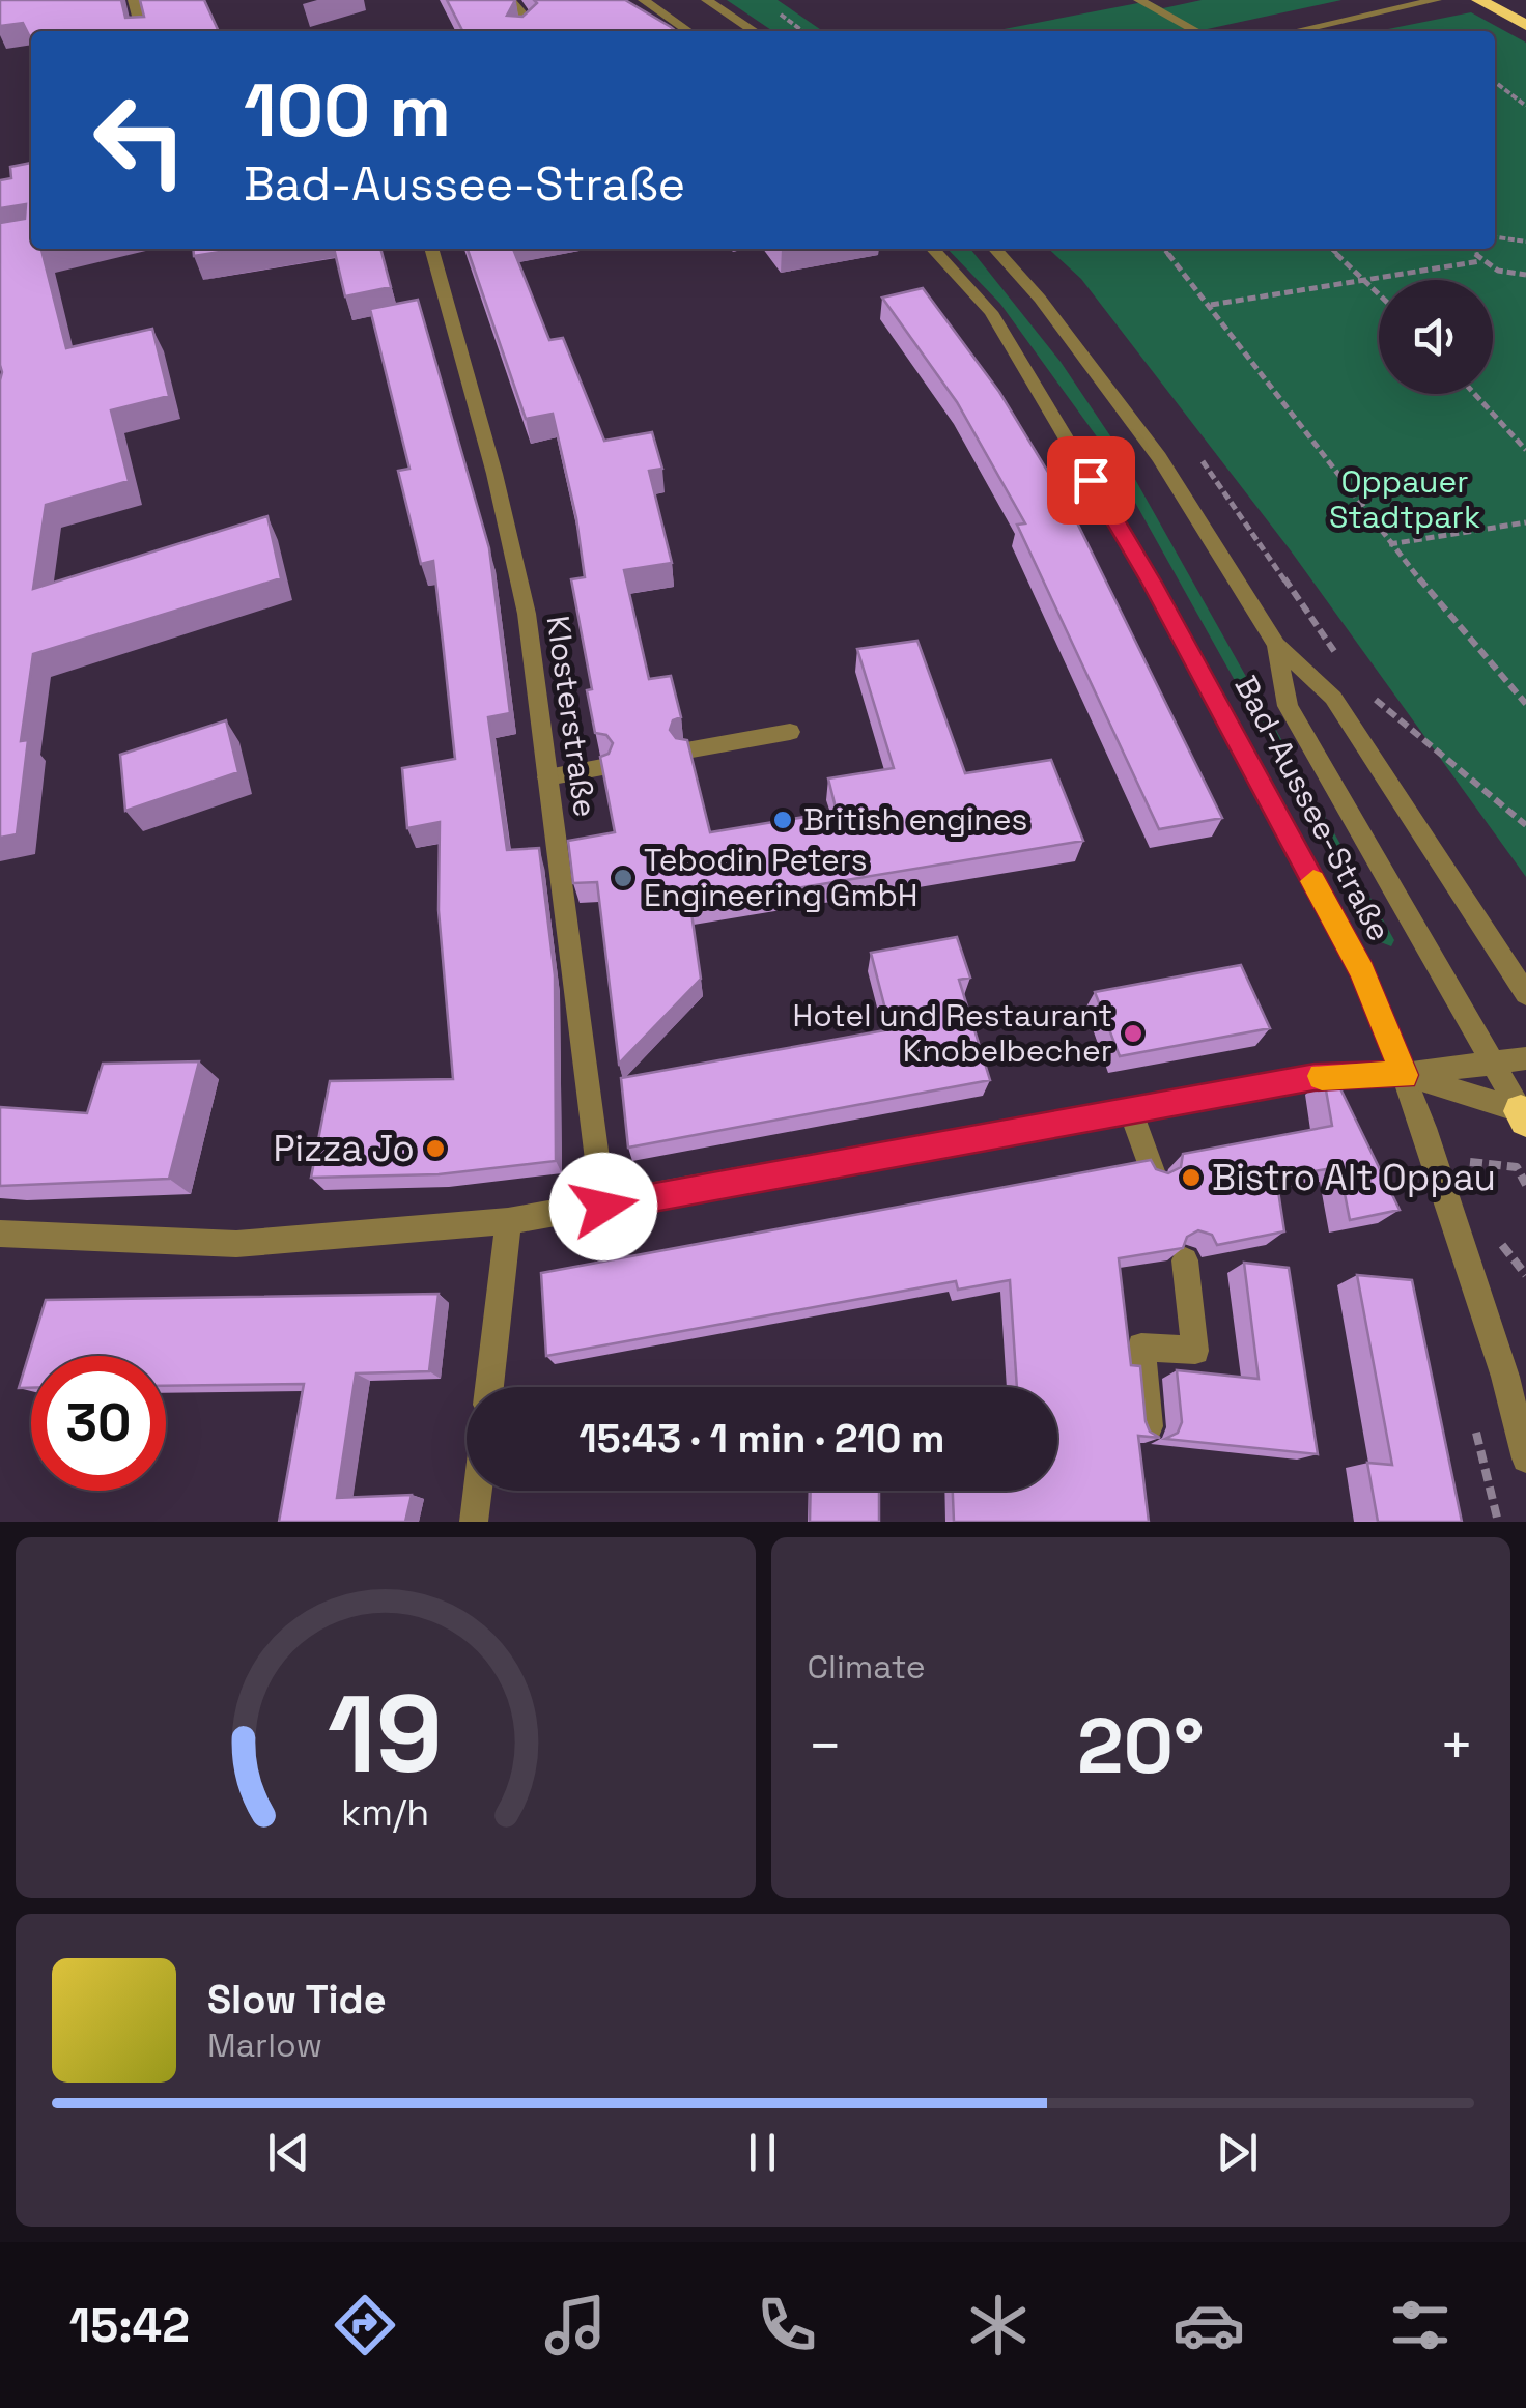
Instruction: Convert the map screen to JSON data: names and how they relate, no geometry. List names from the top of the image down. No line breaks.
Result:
{"streets":{"street":["Klosterstraße","Bad-Aussee-Straße"]},"parks":["Oppauer Stadtpark"],"places":["British engines","Tebodin Peters Engineering GmbH","Hotel und Restaurant Knobelbecher","Pizza Jo","Bistro Alt Oppau"],"page":{"turn":["100 m","Bad-Aussee-Straße"],"limit":"30","trip":"15:43 · 1 min · 210 m","tile":"Climate","heat":["−","20°","+"],"song":["Slow Tide","Marlow"],"tabs":"15:42","gauge":["19","km/h"]}}
